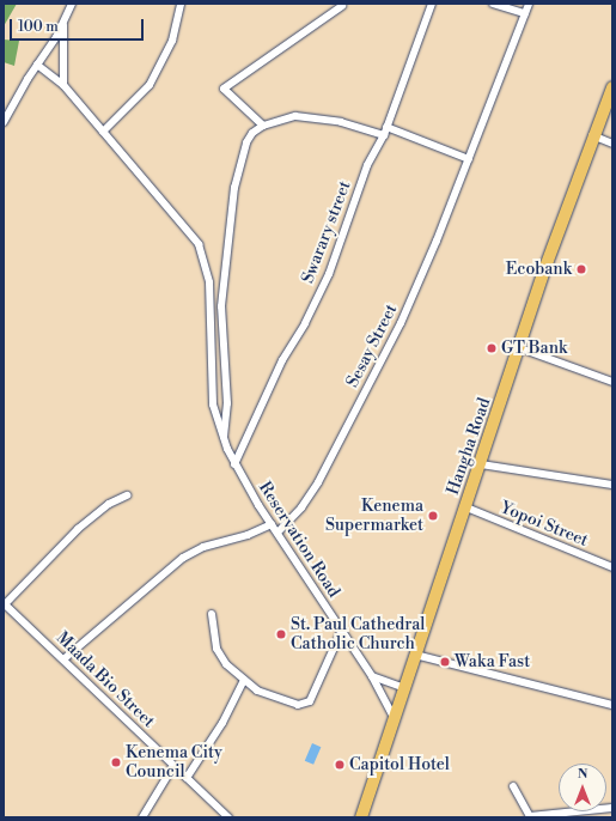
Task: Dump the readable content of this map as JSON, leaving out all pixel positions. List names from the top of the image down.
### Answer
{
  "streets": {
    "highway": ["Hangha Road"],
    "street": [
      "Swarary street",
      "Sesay Street",
      "Yopoi Street",
      "Reservation Road",
      "Maada Bio Street"
    ]
  },
  "crossings": [
    ["Swarary street", "Reservation Road"],
    ["Sesay Street", "Reservation Road"],
    ["Hangha Road", "Yopoi Street"],
    ["Hangha Road", "Reservation Road"]
  ],
  "places": [
    "Ecobank",
    "GT Bank",
    "Kenema Supermarket",
    "St. Paul Cathedral Catholic Church",
    "Waka Fast",
    "Kenema City Council",
    "Capitol Hotel"
  ],
  "scale_bar": "100 m",
  "north": "top"
}
